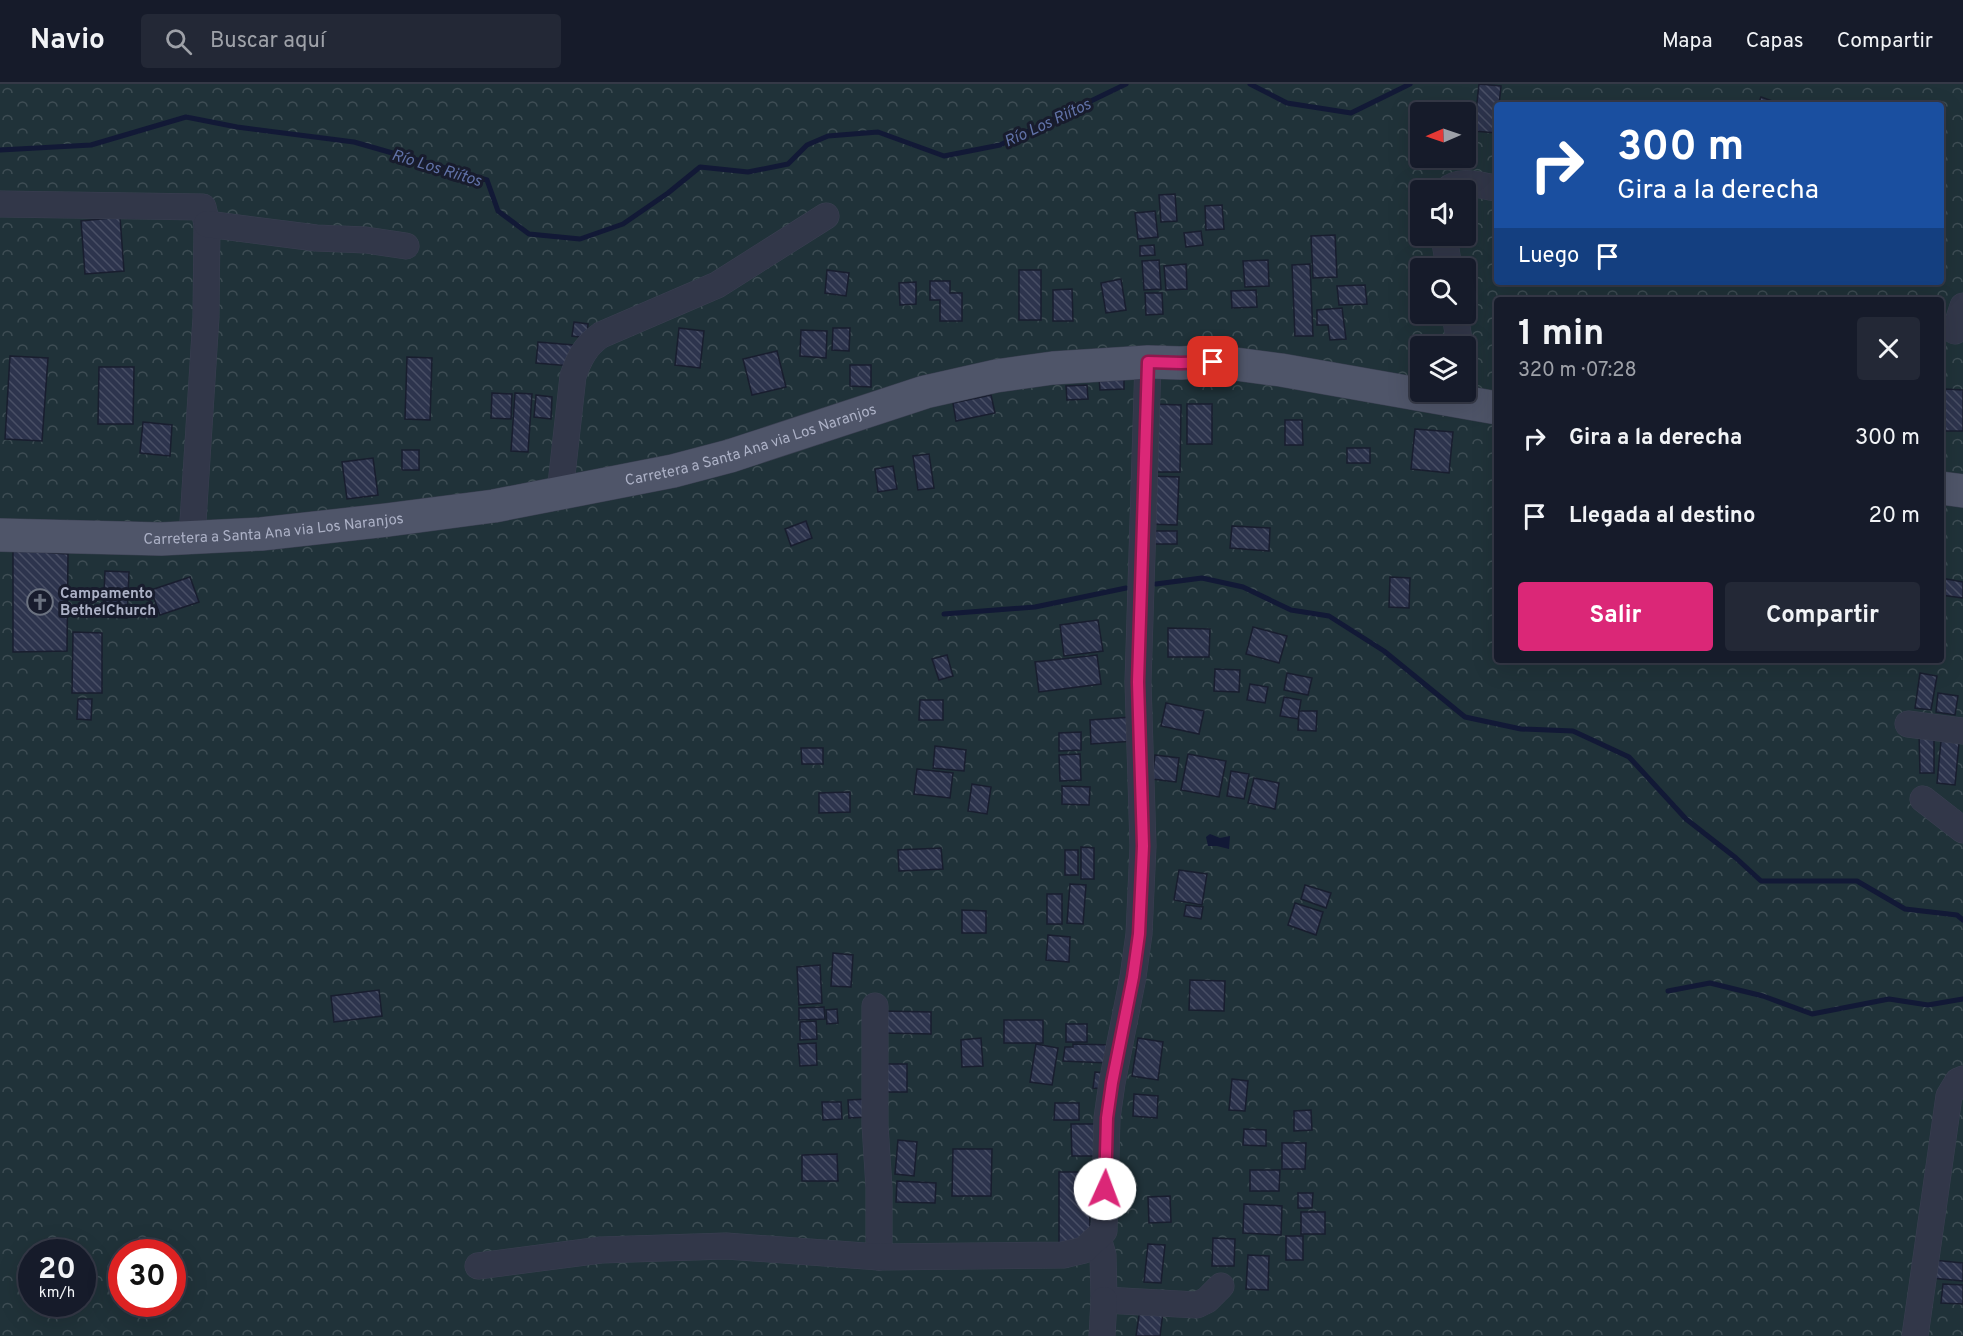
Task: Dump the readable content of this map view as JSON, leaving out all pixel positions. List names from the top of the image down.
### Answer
{
  "streets": {
    "main road": ["Carretera a Santa Ana via Los Naranjos"]
  },
  "water": ["Río Los Riítos"],
  "places": {
    "church": ["Campamento BethelChurch"]
  },
  "north": "left",
  "page": {
    "header": "Navio",
    "search": "Buscar aquí",
    "nav": ["Mapa", "Capas", "Compartir"],
    "turn": ["300 m", "Gira a la derecha"],
    "then": "Luego",
    "heading": ["1 min", "320 m · 07:28"],
    "list": [
      {
        "name": "Gira a la derecha",
        "value": "300 m"
      },
      {
        "name": "Llegada al destino",
        "value": "20 m"
      }
    ],
    "buttons": ["Salir", "Compartir"],
    "speed": "20 km/h",
    "limit": "30"
  }
}
